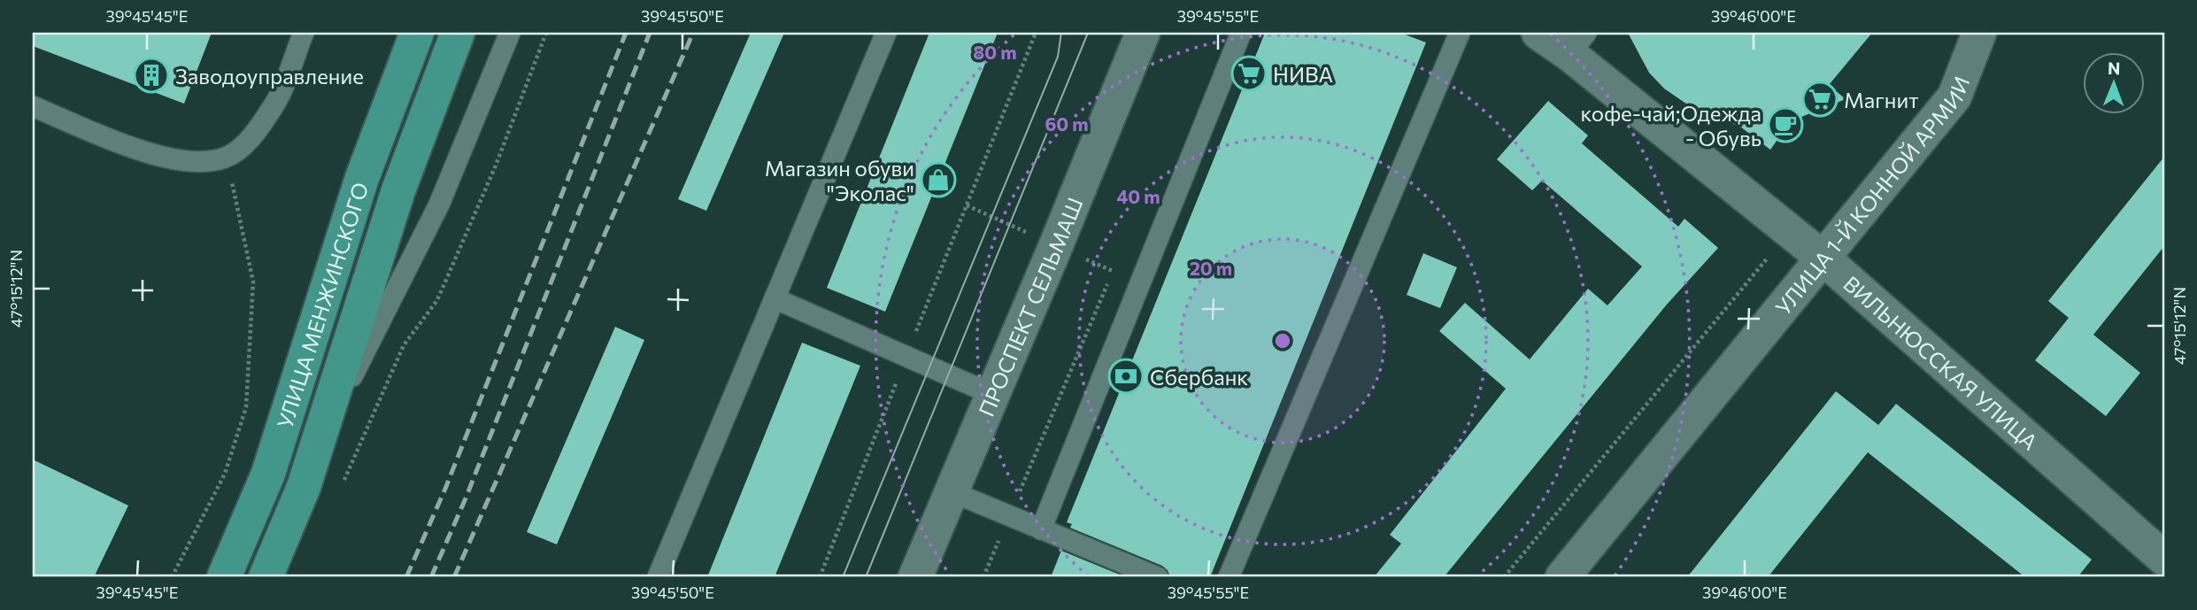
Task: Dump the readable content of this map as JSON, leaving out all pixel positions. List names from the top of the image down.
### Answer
{
  "streets": {
    "main road": [
      "УЛИЦА 1-Й КОННОЙ АРМИИ",
      "УЛИЦА МЕНЖИНСКОГО",
      "ПРОСПЕКТ СЕЛЬМАШ",
      "ВИЛЬНЮССКАЯ УЛИЦА"
    ]
  },
  "crossings": [
    ["УЛИЦА 1-Й КОННОЙ АРМИИ", "ВИЛЬНЮССКАЯ УЛИЦА"]
  ],
  "places": {
    "supermarket": ["НИВА", "Магнит"],
    "building": ["Заводоуправление"],
    "cafe": ["кофе-чай;Одежда - Обувь"],
    "shop": ["Магазин обуви \"Эколас\""],
    "bank": ["Сбербанк"]
  },
  "north": "top",
  "coordinates": [
    "39°45'45\"E",
    "39°45'50\"E",
    "39°45'55\"E",
    "39°46'00\"E",
    "47°15'12\"N"
  ],
  "rings": [
    "80 m",
    "60 m",
    "40 m",
    "20 m"
  ]
}
